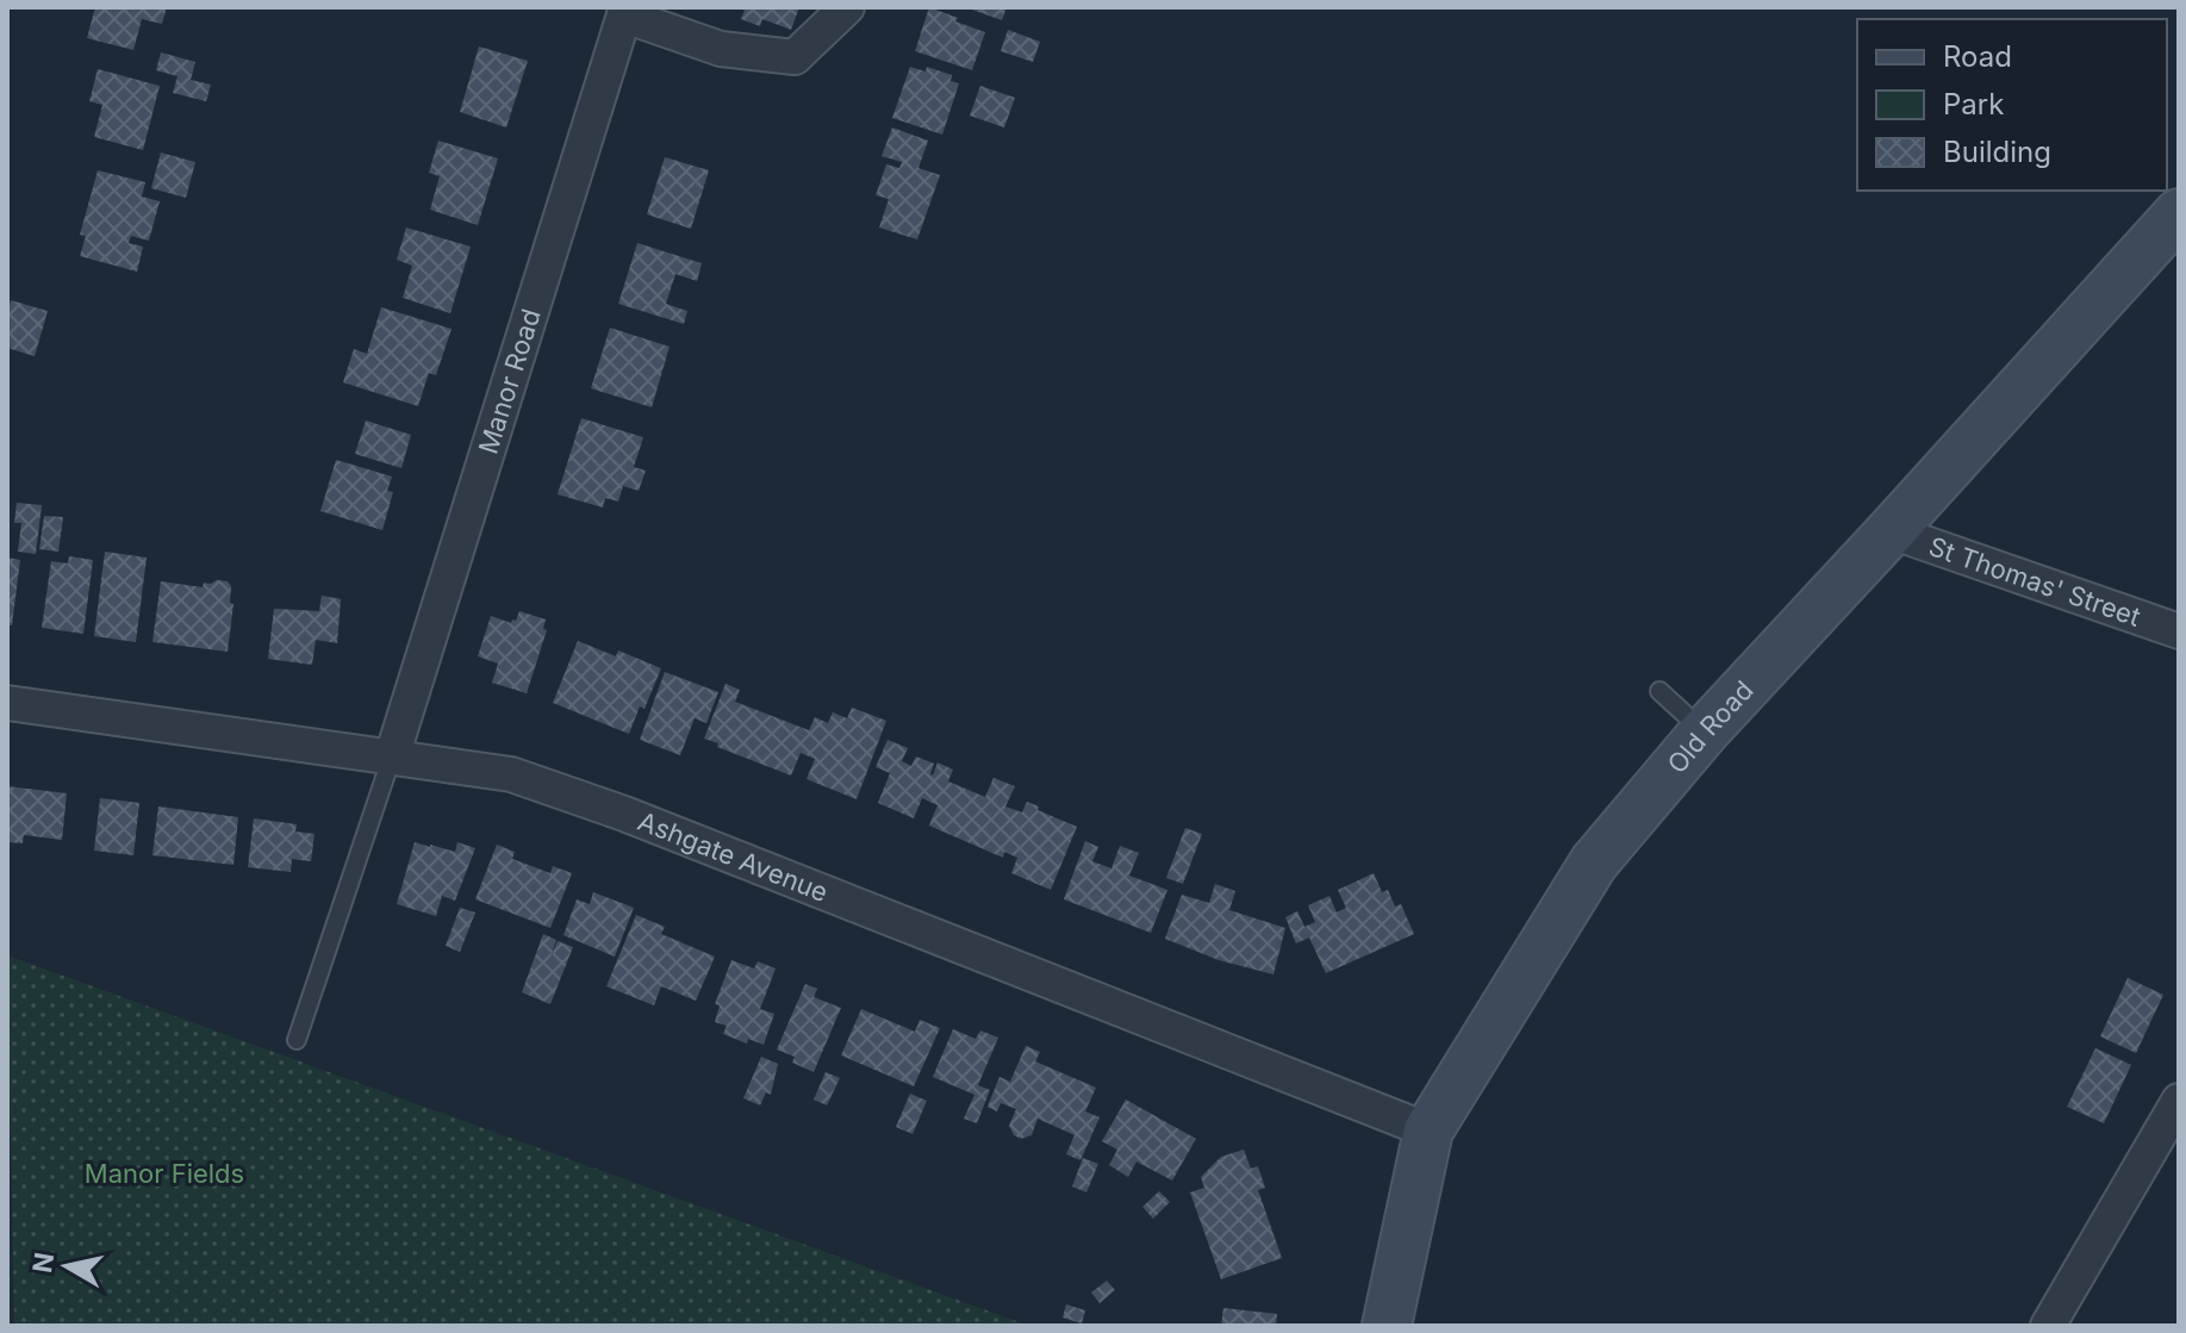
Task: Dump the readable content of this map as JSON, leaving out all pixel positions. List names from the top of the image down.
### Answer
{
  "streets": {
    "street": [
      "Manor Road",
      "St Thomas' Street",
      "Old Road",
      "Ashgate Avenue"
    ]
  },
  "crossings": [
    ["Manor Road", "Ashgate Avenue"],
    ["St Thomas' Street", "Old Road"],
    ["Old Road", "Ashgate Avenue"]
  ],
  "parks": ["Manor Fields"],
  "legend": ["Road", "Park", "Building"],
  "north": "left"
}
